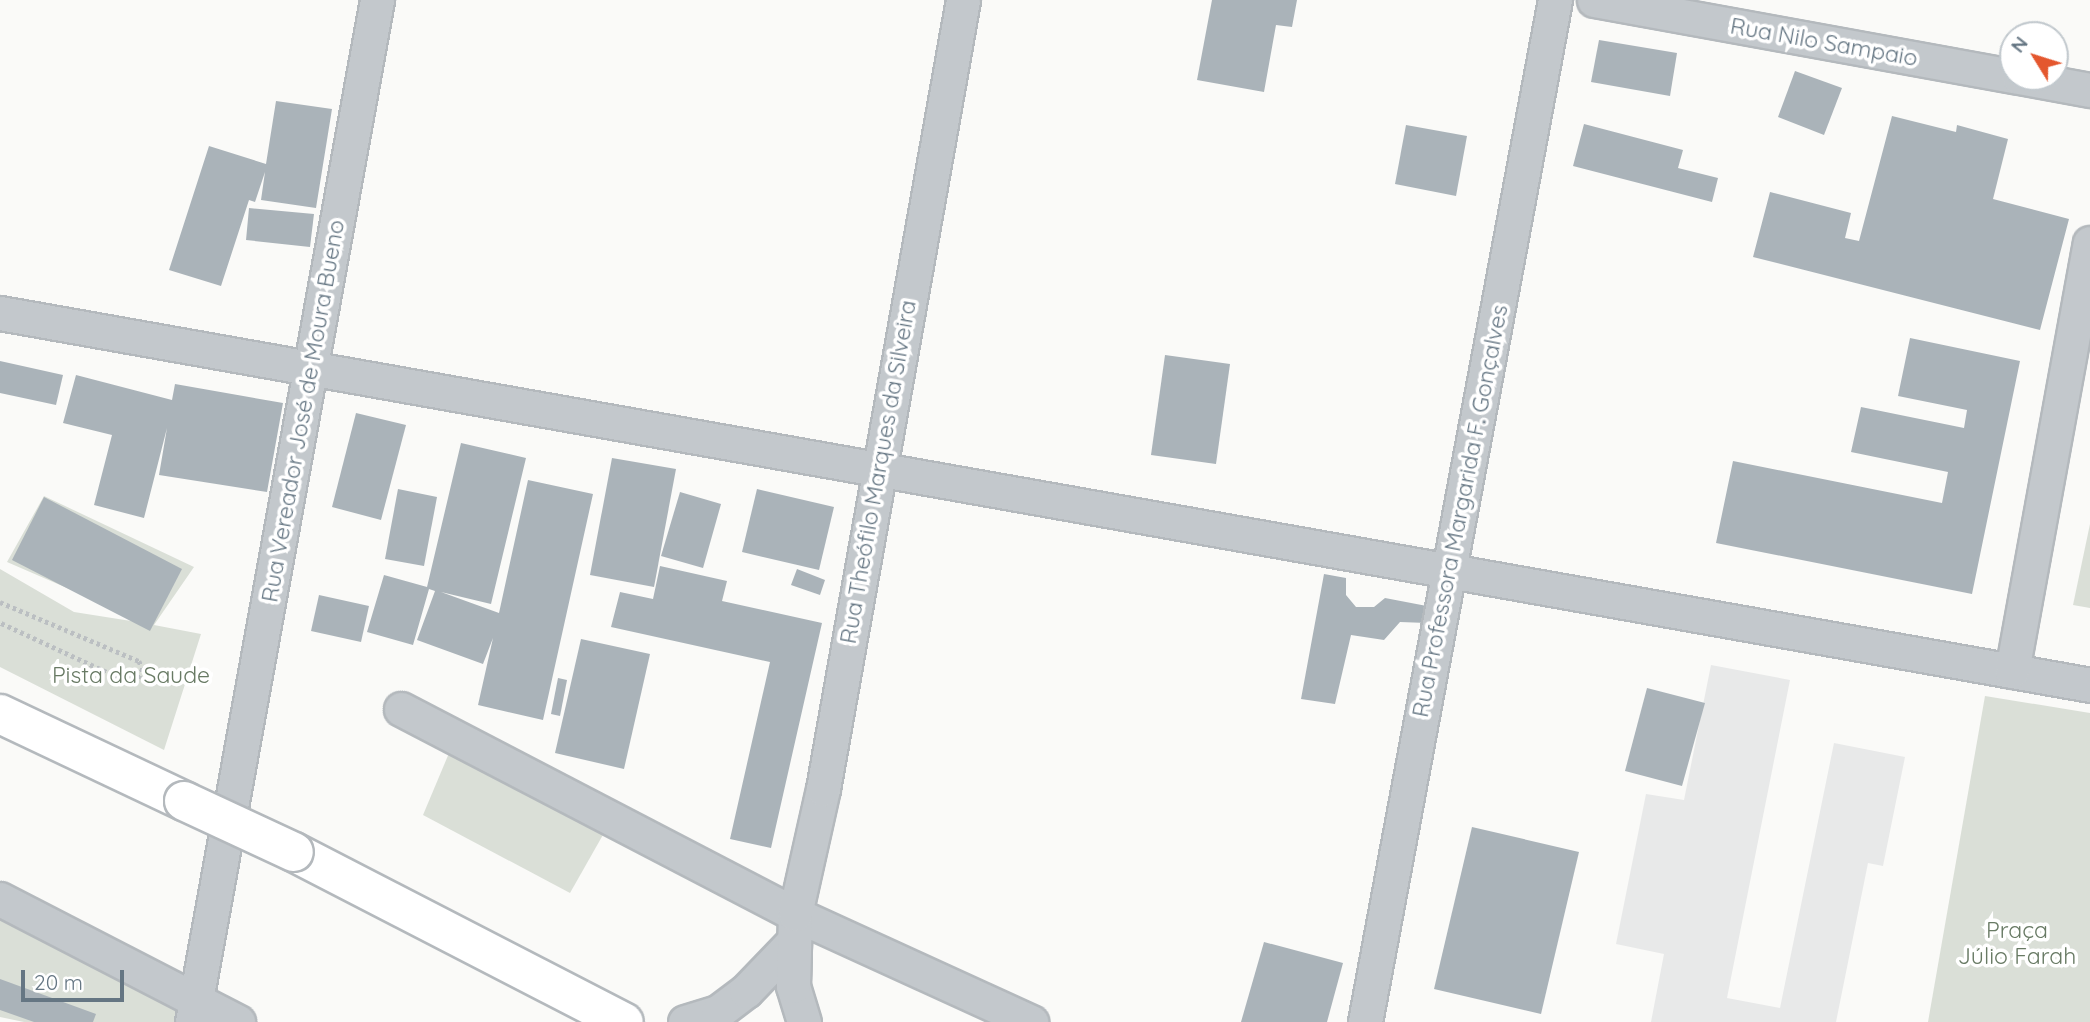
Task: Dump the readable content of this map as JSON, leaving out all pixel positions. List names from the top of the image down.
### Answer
{
  "streets": {
    "street": [
      "Rua Nilo Sampaio",
      "Rua Vereador José de Moura Bueno",
      "Rua Theófilo Marques da Silveira",
      "Rua Professora Margarida F. Gonçalves"
    ]
  },
  "parks": ["Pista da Saude", "Praça Júlio Farah"],
  "scale_bar": "20 m",
  "north": "top left"
}
